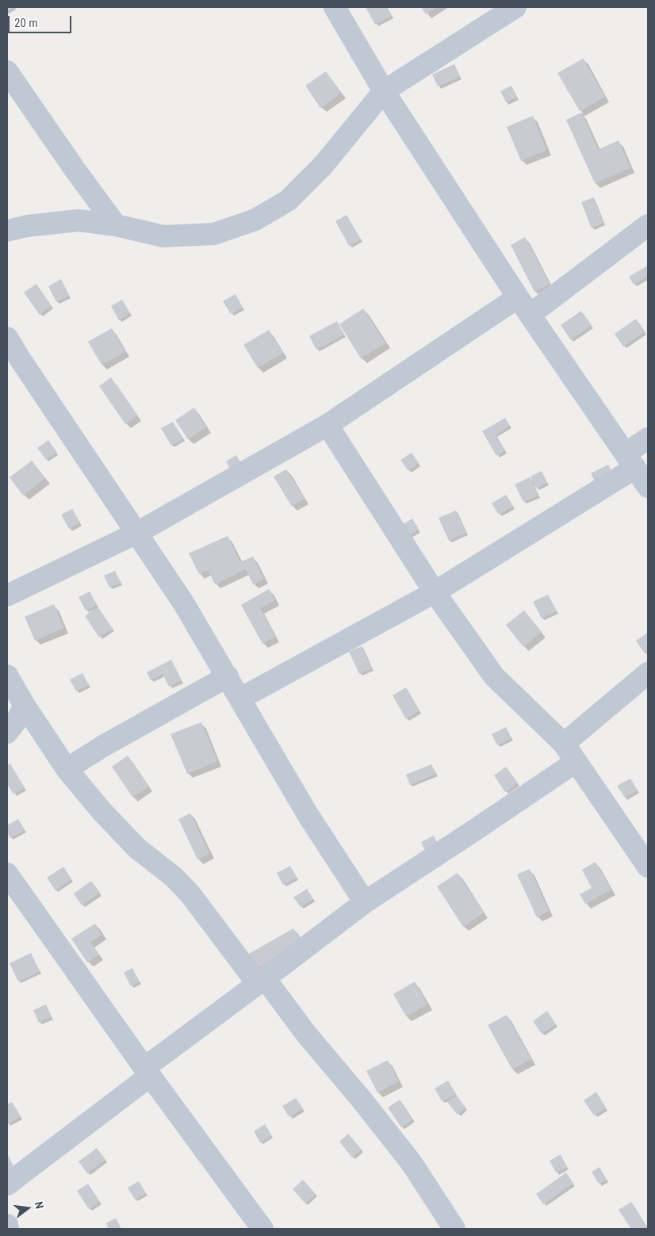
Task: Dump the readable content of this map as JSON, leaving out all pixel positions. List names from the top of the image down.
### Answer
{
  "scale_bar": "20 m",
  "north": "right"
}
